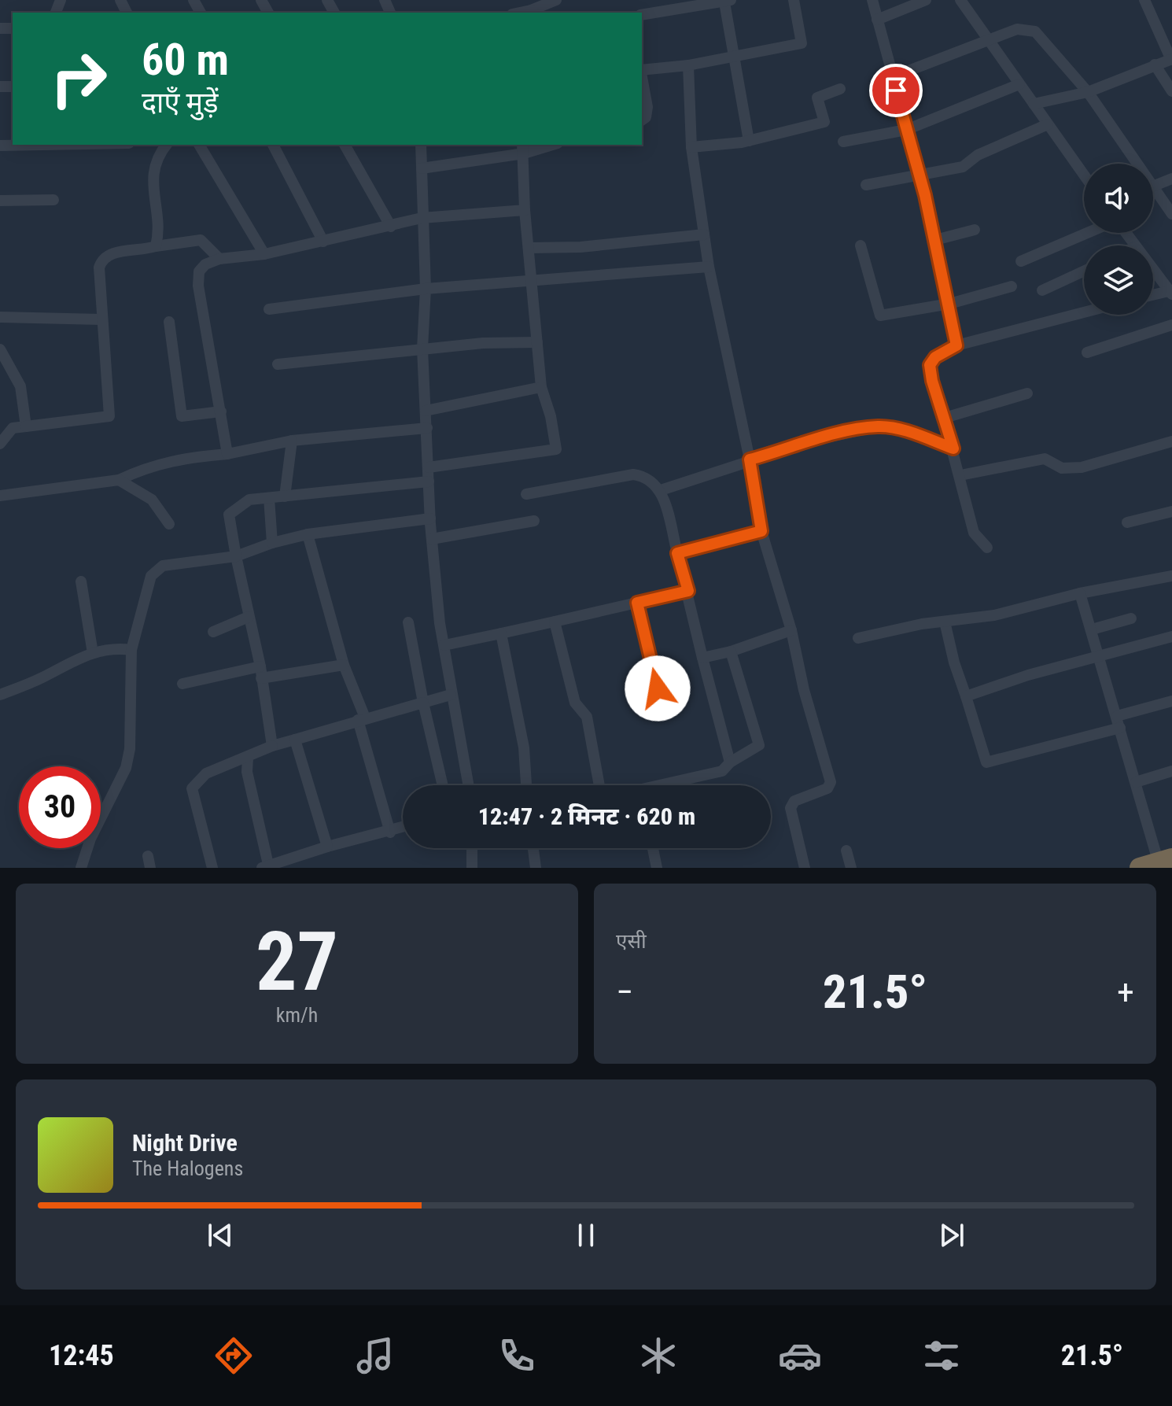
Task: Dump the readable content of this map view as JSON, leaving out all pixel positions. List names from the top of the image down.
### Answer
{
  "page": {
    "turn": ["60 m", "दाएँ मुड़ें"],
    "limit": "30",
    "trip": "12:47 · 2 मिनट · 620 m",
    "tile": [
      ["27", "km/h"],
      "एसी"
    ],
    "heat": ["−", "21.5°", "+"],
    "song": ["Night Drive", "The Halogens"],
    "tabs": ["12:45", "21.5°"]
  }
}
